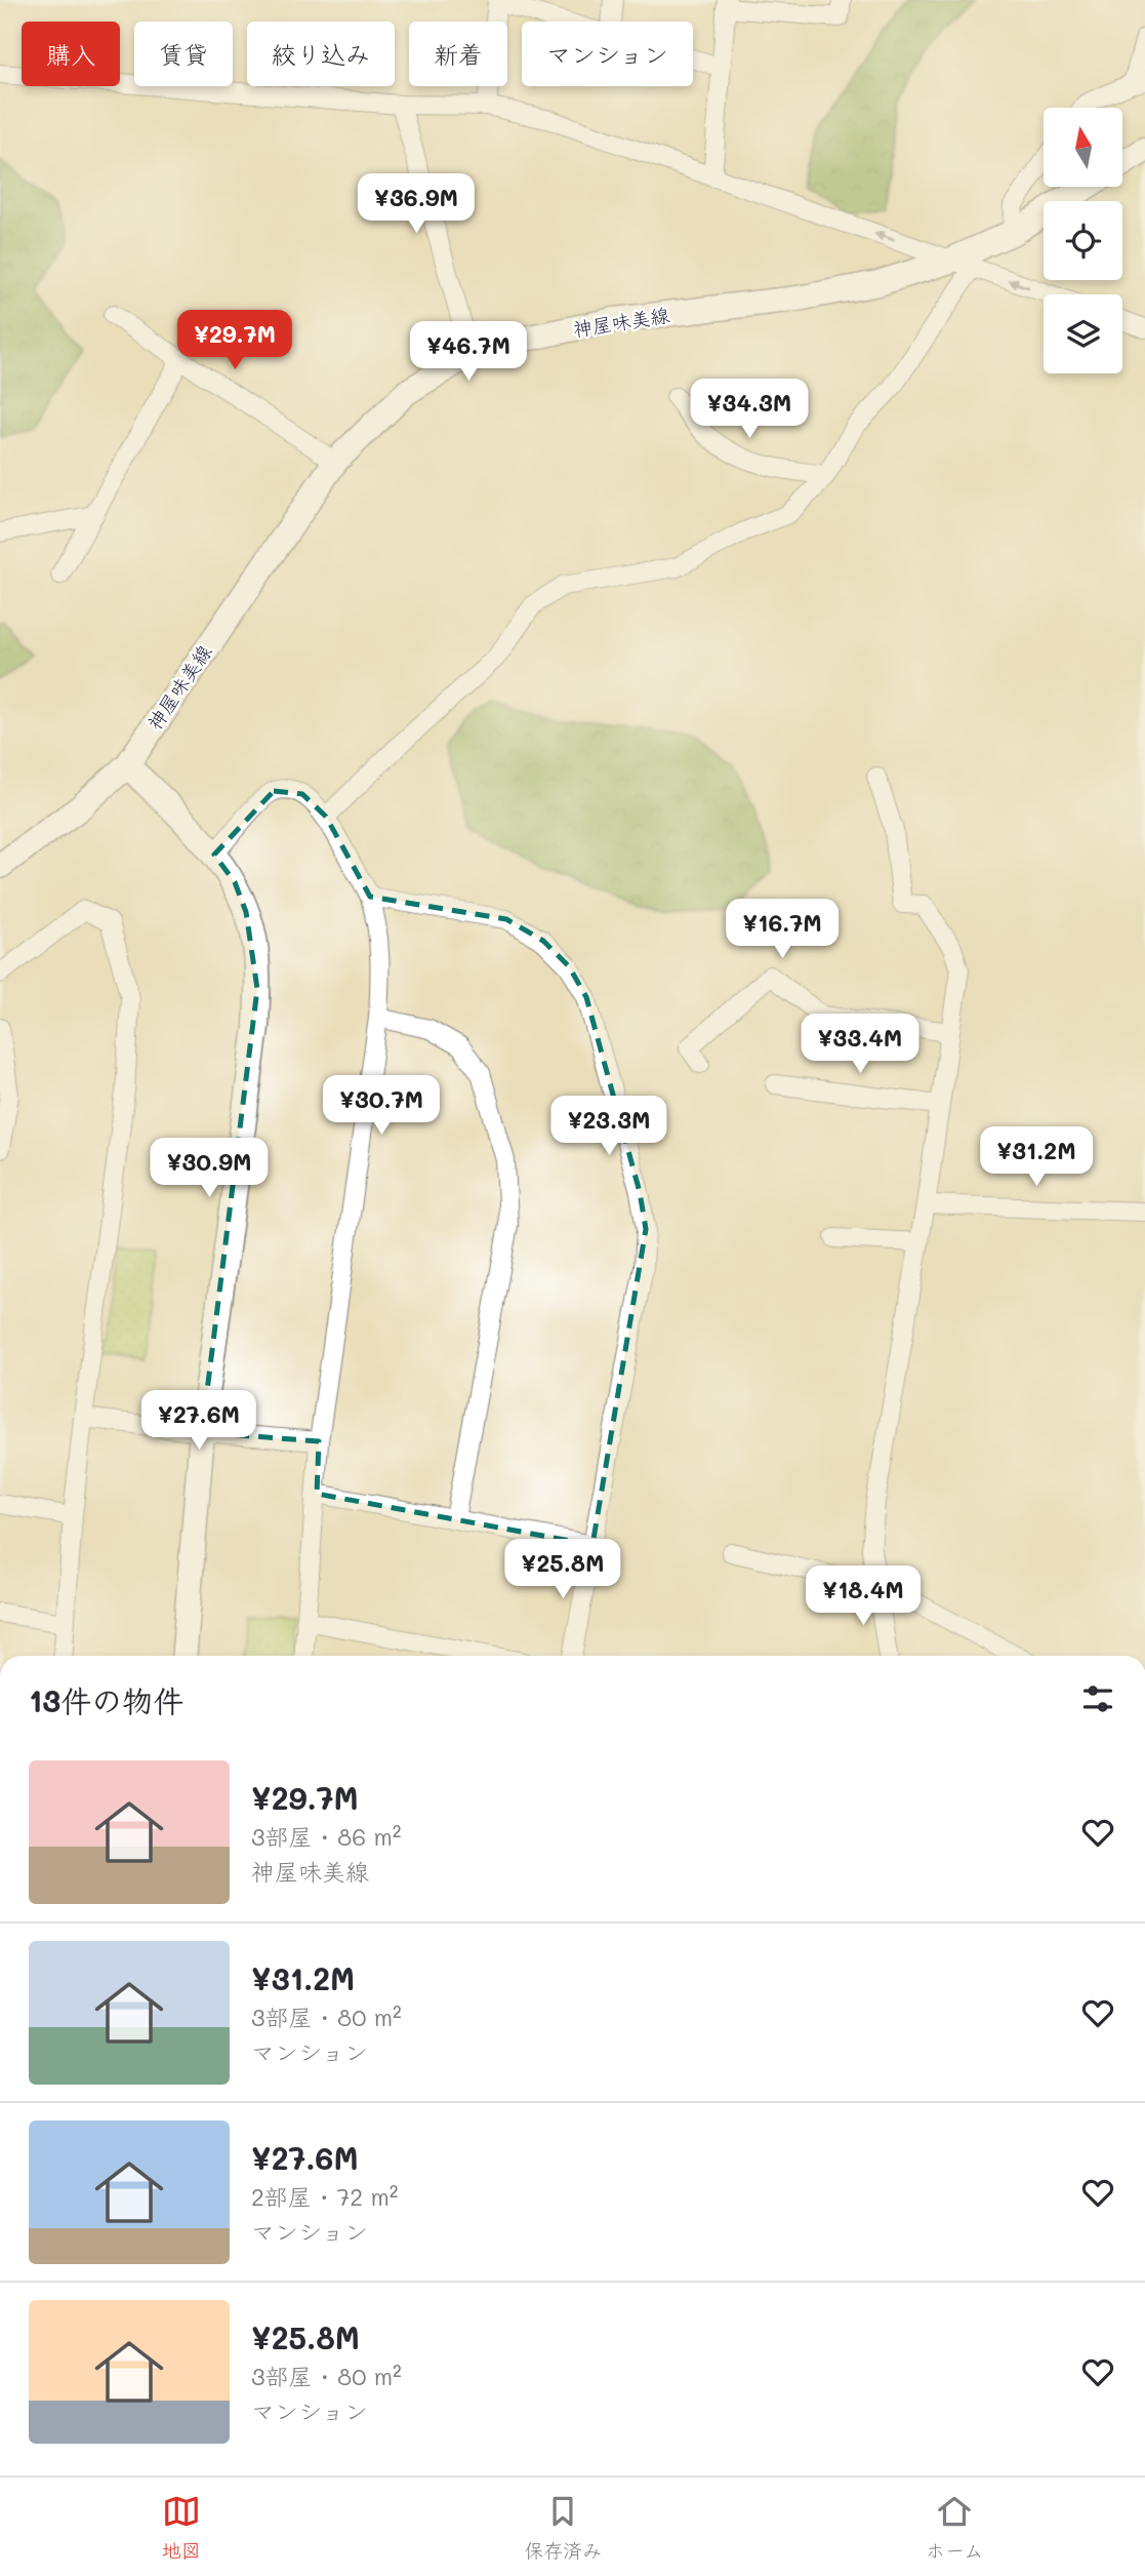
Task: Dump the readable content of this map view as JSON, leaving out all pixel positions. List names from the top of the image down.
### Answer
{
  "streets": {
    "main road": ["神屋味美線"]
  },
  "north": "top",
  "page": {
    "chip": [
      "購入",
      "賃貸",
      "絞り込み",
      "新着",
      "マンション"
    ],
    "price": [
      "¥36.9M",
      "¥29.7M",
      "¥46.7M",
      "¥34.3M",
      "¥16.7M",
      "¥33.4M",
      "¥30.7M",
      "¥23.3M",
      "¥31.2M",
      "¥30.9M",
      "¥27.6M",
      "¥25.8M",
      "¥18.4M"
    ],
    "heading": "13件の物件",
    "list": [
      {
        "name": "¥29.7M",
        "note": "3部屋 · 86 m² · 神屋味美線"
      },
      {
        "name": "¥31.2M",
        "note": "3部屋 · 80 m² · マンション"
      },
      {
        "name": "¥27.6M",
        "note": "2部屋 · 72 m² · マンション"
      },
      {
        "name": "¥25.8M",
        "note": "3部屋 · 80 m² · マンション"
      }
    ],
    "tabs": ["地図", "保存済み", "ホーム"]
  }
}
